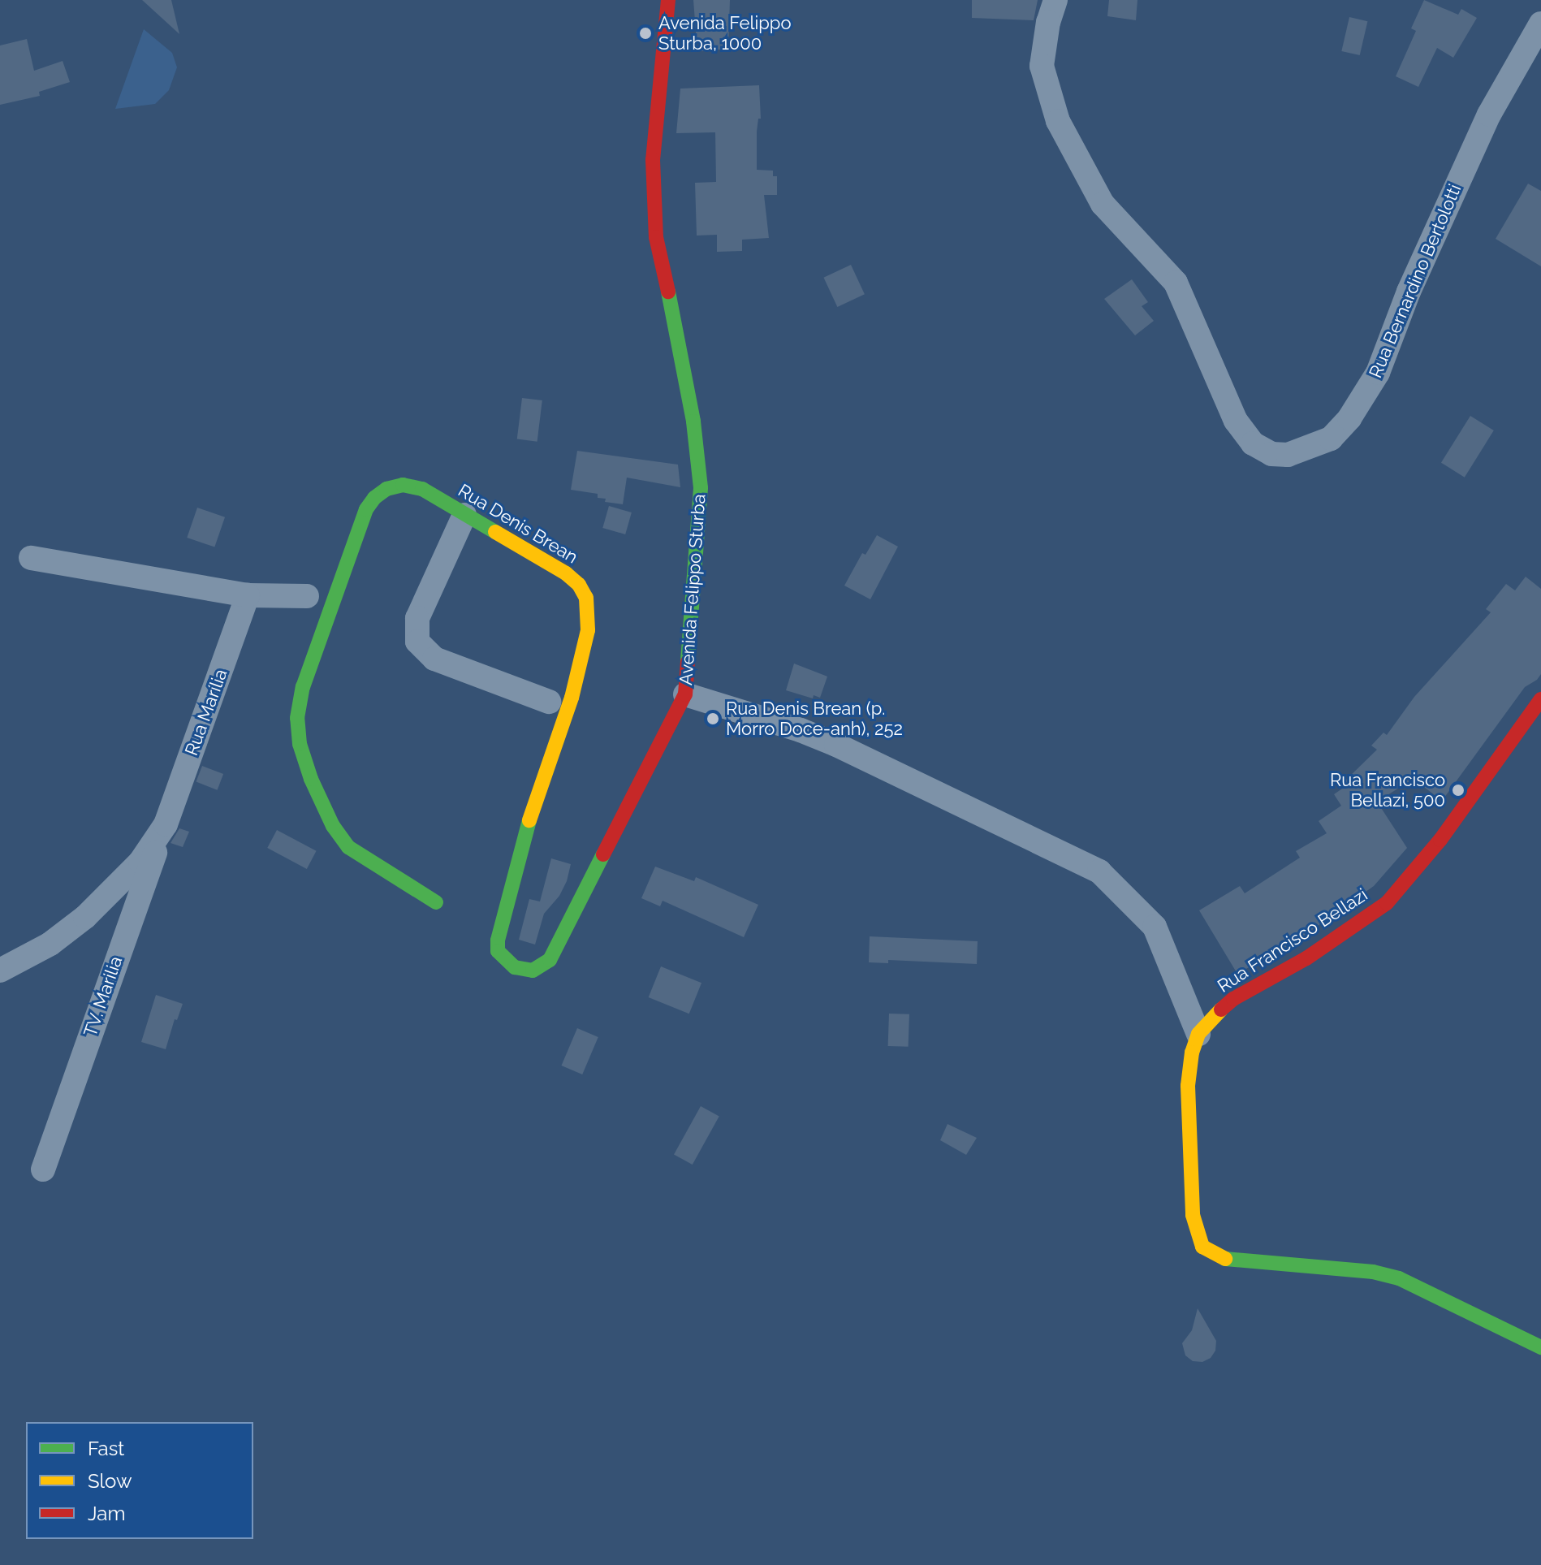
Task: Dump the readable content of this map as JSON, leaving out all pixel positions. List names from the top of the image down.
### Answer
{
  "streets": {
    "street": [
      "Rua Bernardino Bertolotti",
      "Rua Denis Brean",
      "Avenida Felippo Sturba",
      "Rua Marília",
      "Rua Francisco Bellazi",
      "TV. Marilia"
    ]
  },
  "crossings": [
    ["Rua Denis Brean", "Avenida Felippo Sturba"],
    ["Avenida Felippo Sturba", "Rua Francisco Bellazi"],
    ["Rua Marília", "TV. Marilia"]
  ],
  "places": ["Avenida Felippo Sturba, 1000", "Rua Denis Brean (p. Morro Doce-anh), 252", "Rua Francisco Bellazi, 500"],
  "legend": ["Fast", "Slow", "Jam"]
}
